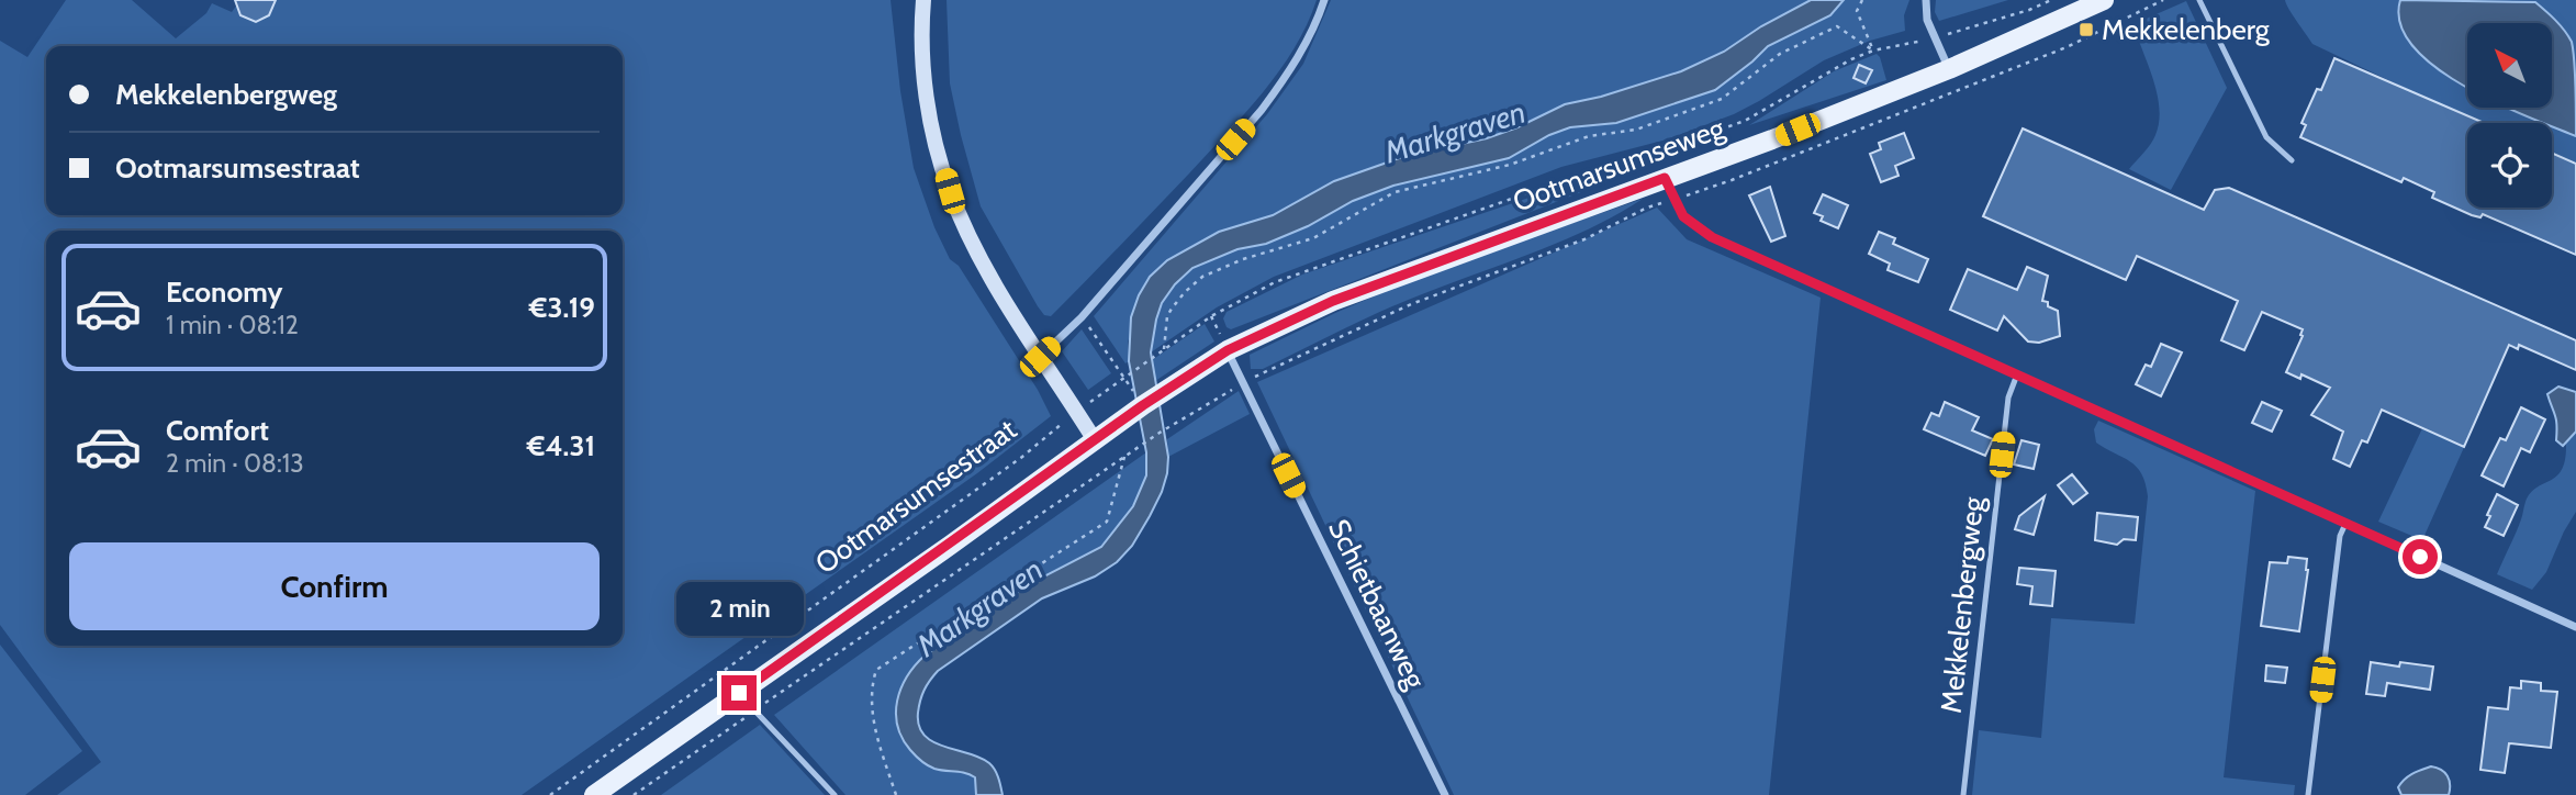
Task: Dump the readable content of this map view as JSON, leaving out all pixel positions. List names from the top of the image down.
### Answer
{
  "streets": {
    "main road": ["Ootmarsumseweg", "Ootmarsumsestraat"],
    "street": ["Schietbaanweg"],
    "lane": ["Mekkelenbergweg"]
  },
  "crossings": [
    ["Ootmarsumseweg", "Ootmarsumsestraat"],
    ["Ootmarsumseweg", "Schietbaanweg"]
  ],
  "water": ["Markgraven"],
  "places": {
    "transit": ["Mekkelenberg"]
  },
  "north": "top left",
  "page": {
    "banner": ["Mekkelenbergweg", "Ootmarsumsestraat"],
    "list": [
      {
        "name": "Economy",
        "note": "1 min · 08:12",
        "value": "€3.19"
      },
      {
        "name": "Comfort",
        "note": "2 min · 08:13",
        "value": "€4.31"
      }
    ],
    "buttons": "Confirm",
    "bubble": "2 min"
  }
}
